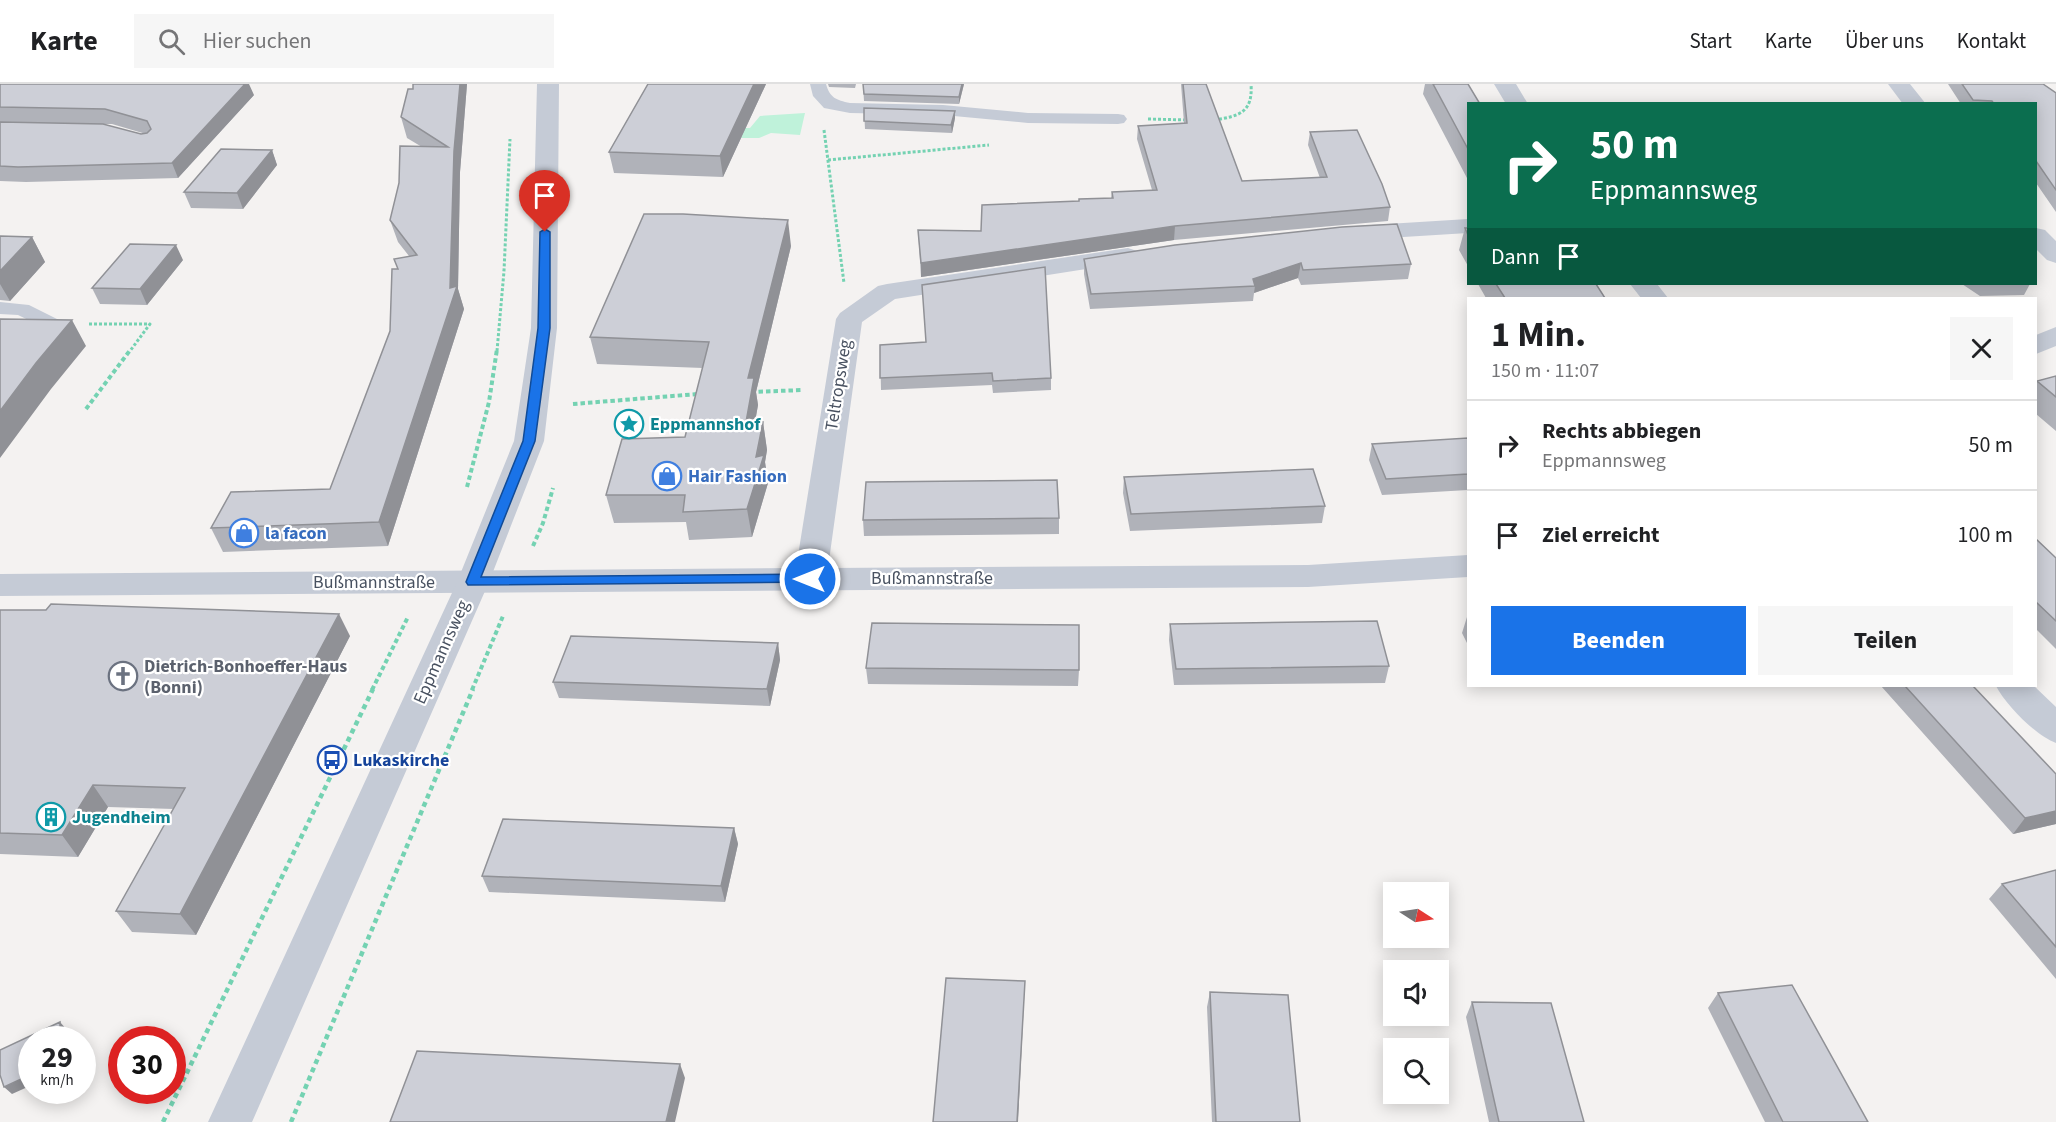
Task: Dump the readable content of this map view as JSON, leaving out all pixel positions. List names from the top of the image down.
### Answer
{
  "streets": {
    "street": ["Teltropsweg", "Bußmannstraße", "Eppmannsweg"]
  },
  "crossings": [
    ["Teltropsweg", "Bußmannstraße"],
    ["Bußmannstraße", "Eppmannsweg"]
  ],
  "places": {
    "place": ["Eppmannshof"],
    "shop": ["Hair Fashion", "la facon"],
    "church": ["Dietrich-Bonhoeffer-Haus (Bonni)"],
    "bus stop": ["Lukaskirche"],
    "building": ["Jugendheim"]
  },
  "north": "right",
  "page": {
    "header": "Karte",
    "search": "Hier suchen",
    "nav": [
      "Start",
      "Karte",
      "Über uns",
      "Kontakt"
    ],
    "turn": ["50 m", "Eppmannsweg"],
    "then": "Dann",
    "heading": ["1 Min.", "150 m · 11:07"],
    "list": [
      {
        "name": "Rechts abbiegen",
        "note": "Eppmannsweg",
        "value": "50 m"
      },
      {
        "name": "Ziel erreicht",
        "value": "100 m"
      }
    ],
    "buttons": ["Beenden", "Teilen"],
    "speed": "29 km/h",
    "limit": "30"
  }
}
